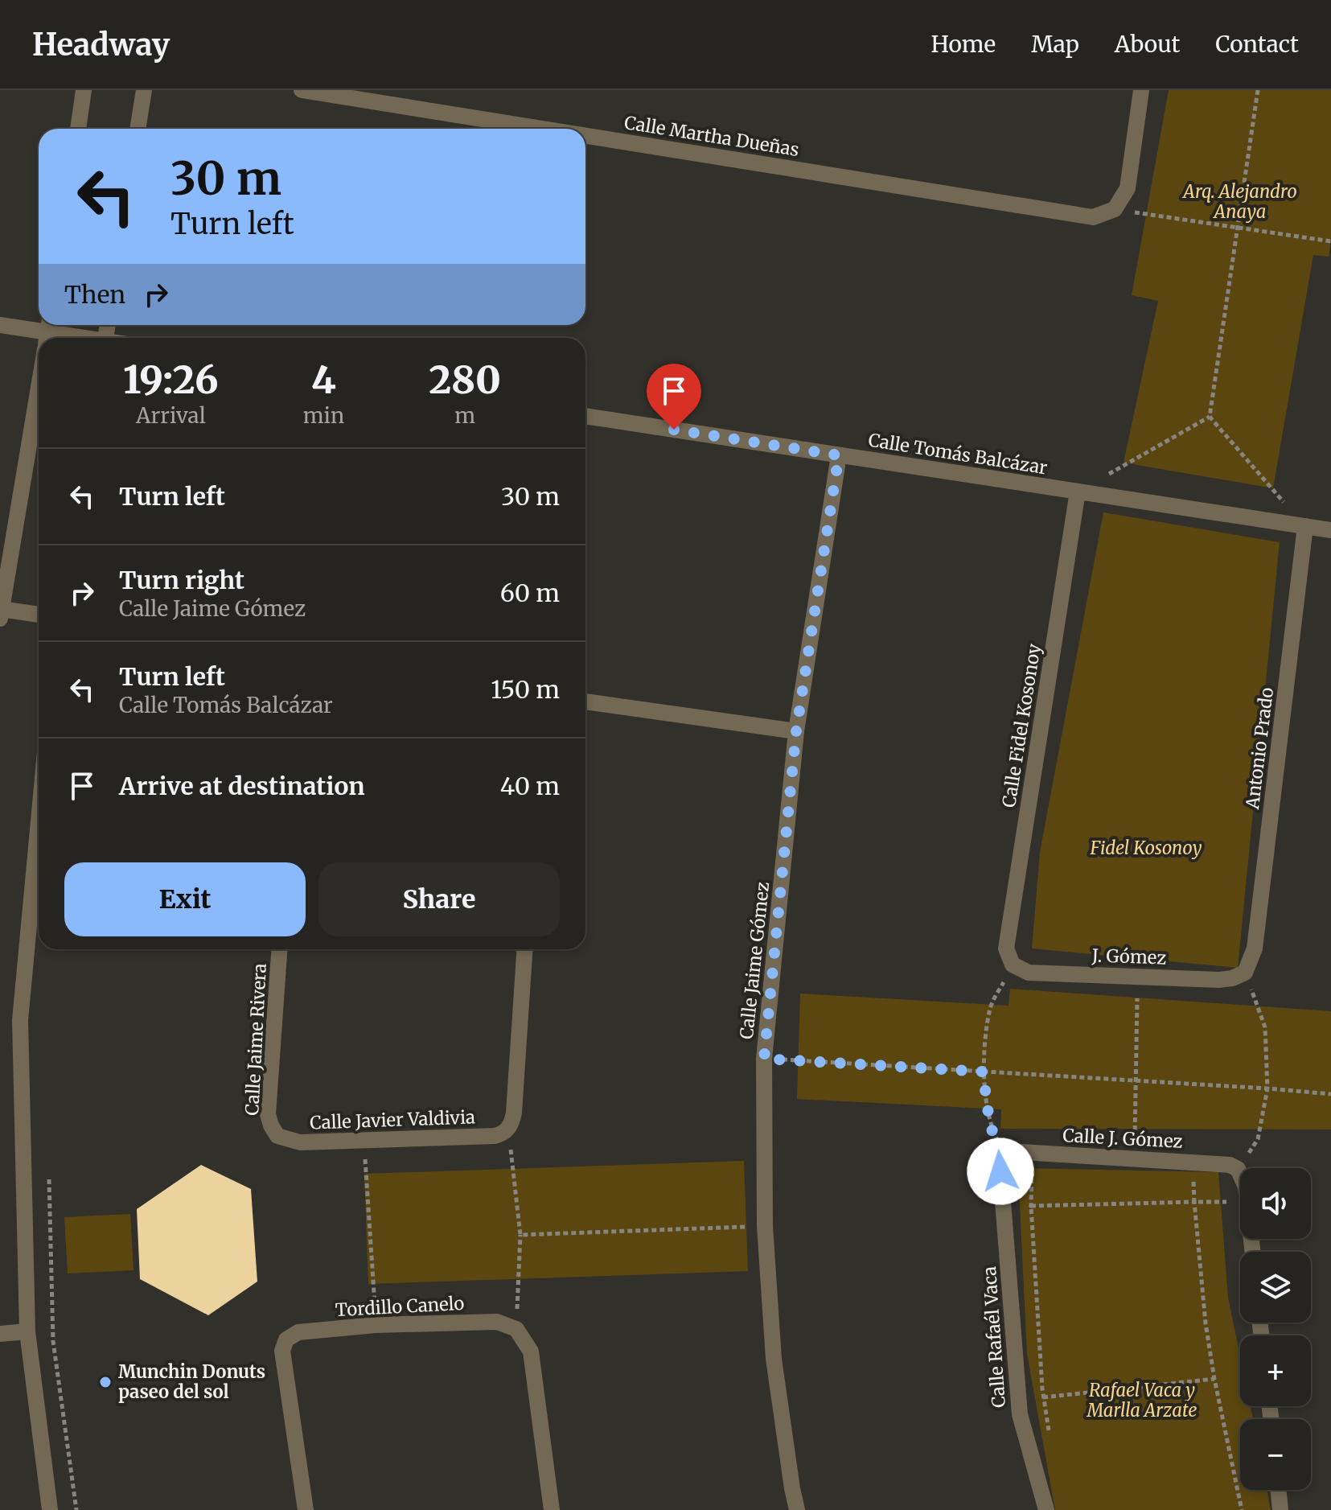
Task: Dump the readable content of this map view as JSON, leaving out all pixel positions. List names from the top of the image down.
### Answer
{
  "streets": {
    "street": [
      "Calle Martha Dueñas",
      "Calle Tomás Balcázar",
      "Calle Fidel Kosonoy",
      "Antonio Prado",
      "J. Gómez",
      "Calle Jaime Gómez",
      "Calle Jaime Rivera",
      "Calle Javier Valdivia",
      "Calle J. Gómez",
      "Tordillo Canelo",
      "Calle Rafaél Vaca"
    ]
  },
  "crossings": [
    ["Calle Tomás Balcázar", "Calle Fidel Kosonoy"],
    ["Calle Tomás Balcázar", "Antonio Prado"],
    ["Calle Tomás Balcázar", "Calle Jaime Gómez"],
    ["Calle Fidel Kosonoy", "J. Gómez"],
    ["Antonio Prado", "J. Gómez"],
    ["Calle Jaime Rivera", "Calle Javier Valdivia"],
    ["Calle J. Gómez", "Calle Rafaél Vaca"]
  ],
  "parks": ["Arq. Alejandro Anaya", "Fidel Kosonoy", "Rafael Vaca y Marlla Arzate"],
  "places": ["Munchin Donuts paseo del sol"],
  "page": {
    "header": "Headway",
    "nav": [
      "Home",
      "Map",
      "About",
      "Contact"
    ],
    "turn": ["30 m", "Turn left"],
    "then": "Then",
    "eta": [
      "19:26",
      "Arrival",
      "4",
      "min",
      "280",
      "m"
    ],
    "list": [
      {
        "name": "Turn left",
        "value": "30 m"
      },
      {
        "name": "Turn right",
        "note": "Calle Jaime Gómez",
        "value": "60 m"
      },
      {
        "name": "Turn left",
        "note": "Calle Tomás Balcázar",
        "value": "150 m"
      },
      {
        "name": "Arrive at destination",
        "value": "40 m"
      }
    ],
    "buttons": ["Exit", "Share"],
    "map_buttons": ["+", "−"]
  }
}
